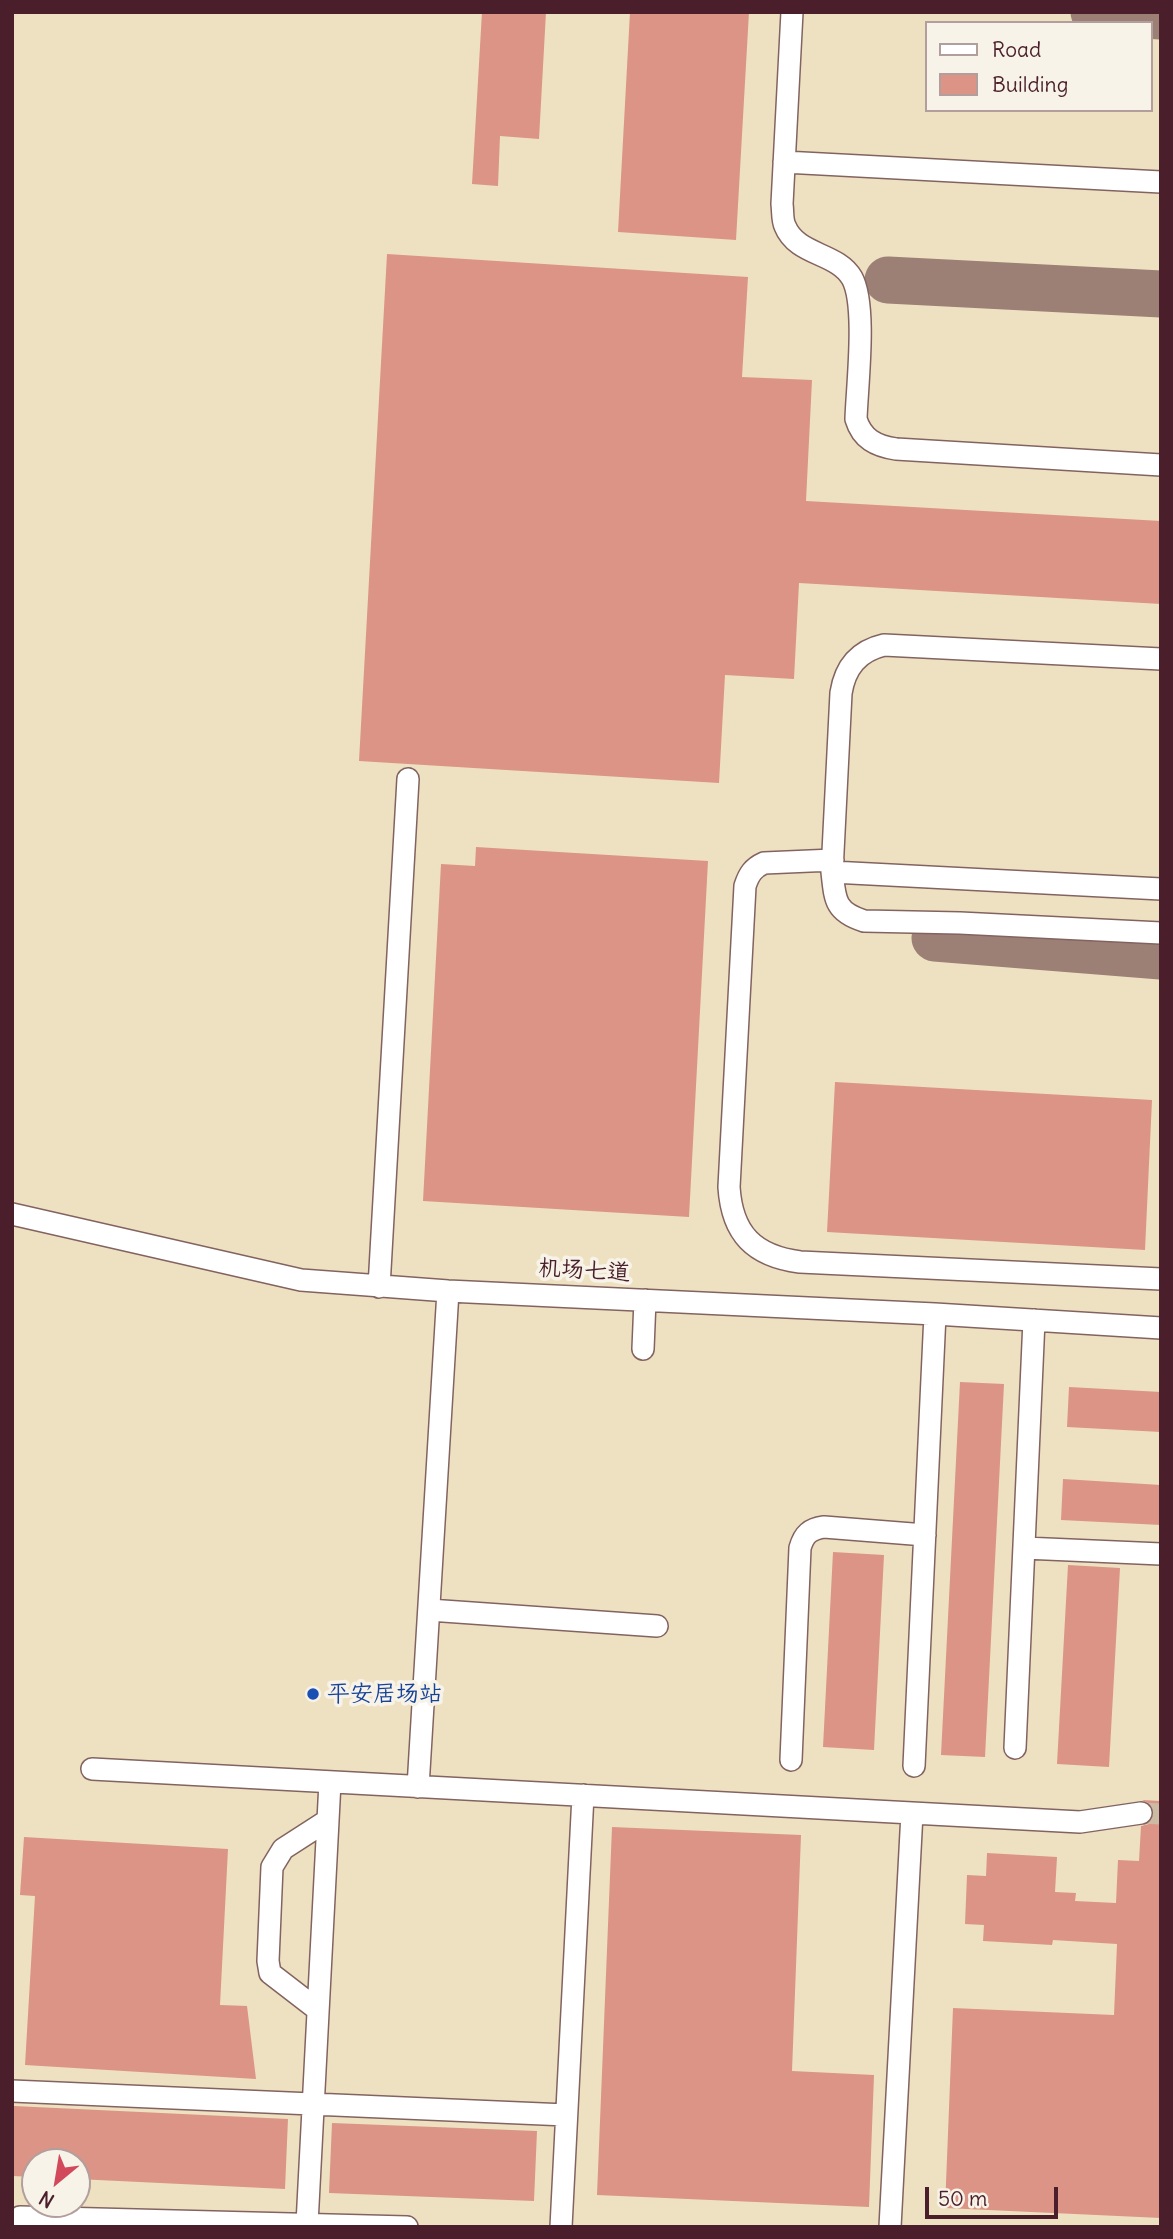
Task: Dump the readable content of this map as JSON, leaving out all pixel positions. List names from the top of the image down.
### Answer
{
  "streets": {
    "lane": ["机场七道"]
  },
  "places": ["平安居场站"],
  "legend": ["Road", "Building"],
  "scale_bar": "50 m",
  "north": "bottom left"
}
